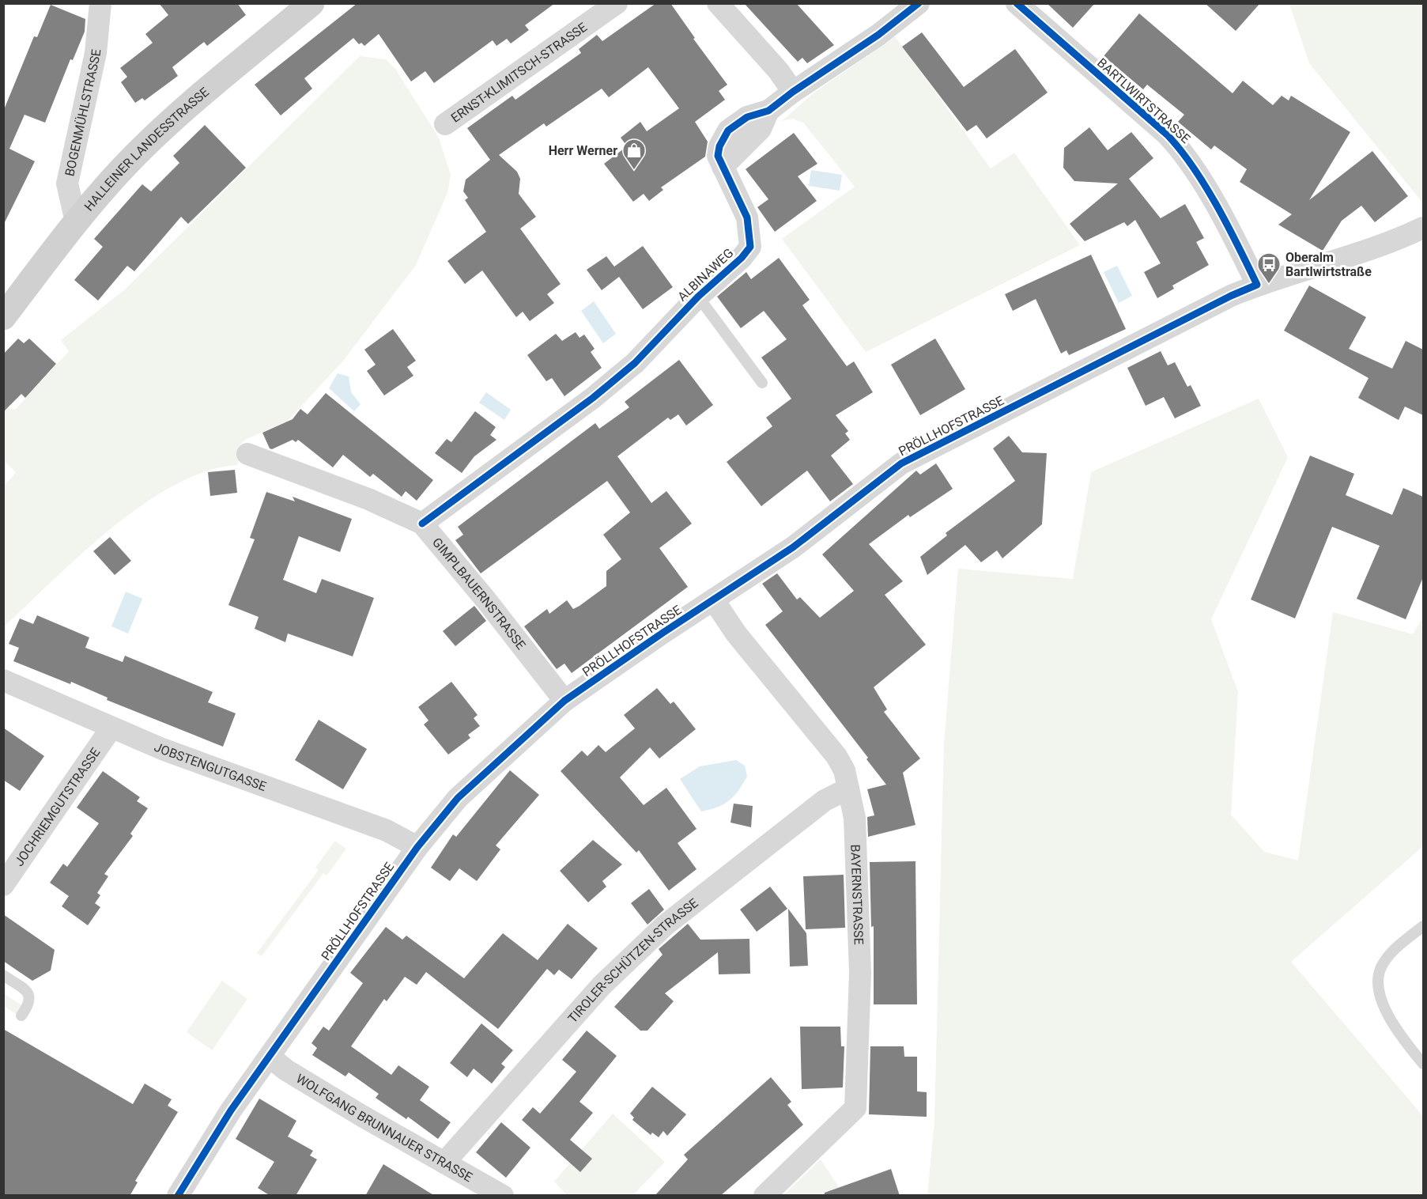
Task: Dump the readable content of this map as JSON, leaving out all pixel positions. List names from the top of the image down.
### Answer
{
  "streets": {
    "main road": ["HALLEINER LANDESSTRASSE"],
    "street": [
      "ERNST-KLIMITSCH-STRASSE",
      "BARTLWIRTSTRASSE",
      "BOGENMÜHLSTRASSE",
      "ALBINAWEG",
      "PRÖLLHOFSTRASSE",
      "GIMPLBAUERNSTRASSE",
      "JOBSTENGUTGASSE",
      "JOCHRIEMGUTSTRASSE",
      "BAYERNSTRASSE",
      "TIROLER-SCHÜTZEN-STRASSE",
      "WOLFGANG BRUNNAUER STRASSE"
    ]
  },
  "crossings": [
    ["BARTLWIRTSTRASSE", "PRÖLLHOFSTRASSE"],
    ["BOGENMÜHLSTRASSE", "HALLEINER LANDESSTRASSE"],
    ["ALBINAWEG", "GIMPLBAUERNSTRASSE"],
    ["PRÖLLHOFSTRASSE", "GIMPLBAUERNSTRASSE"],
    ["PRÖLLHOFSTRASSE", "JOBSTENGUTGASSE"],
    ["PRÖLLHOFSTRASSE", "BAYERNSTRASSE"],
    ["PRÖLLHOFSTRASSE", "WOLFGANG BRUNNAUER STRASSE"],
    ["JOBSTENGUTGASSE", "JOCHRIEMGUTSTRASSE"],
    ["BAYERNSTRASSE", "TIROLER-SCHÜTZEN-STRASSE"],
    ["TIROLER-SCHÜTZEN-STRASSE", "WOLFGANG BRUNNAUER STRASSE"]
  ],
  "places": {
    "shop": ["Herr Werner"],
    "bus stop": ["Oberalm Bartlwirtstraße"]
  }
}
